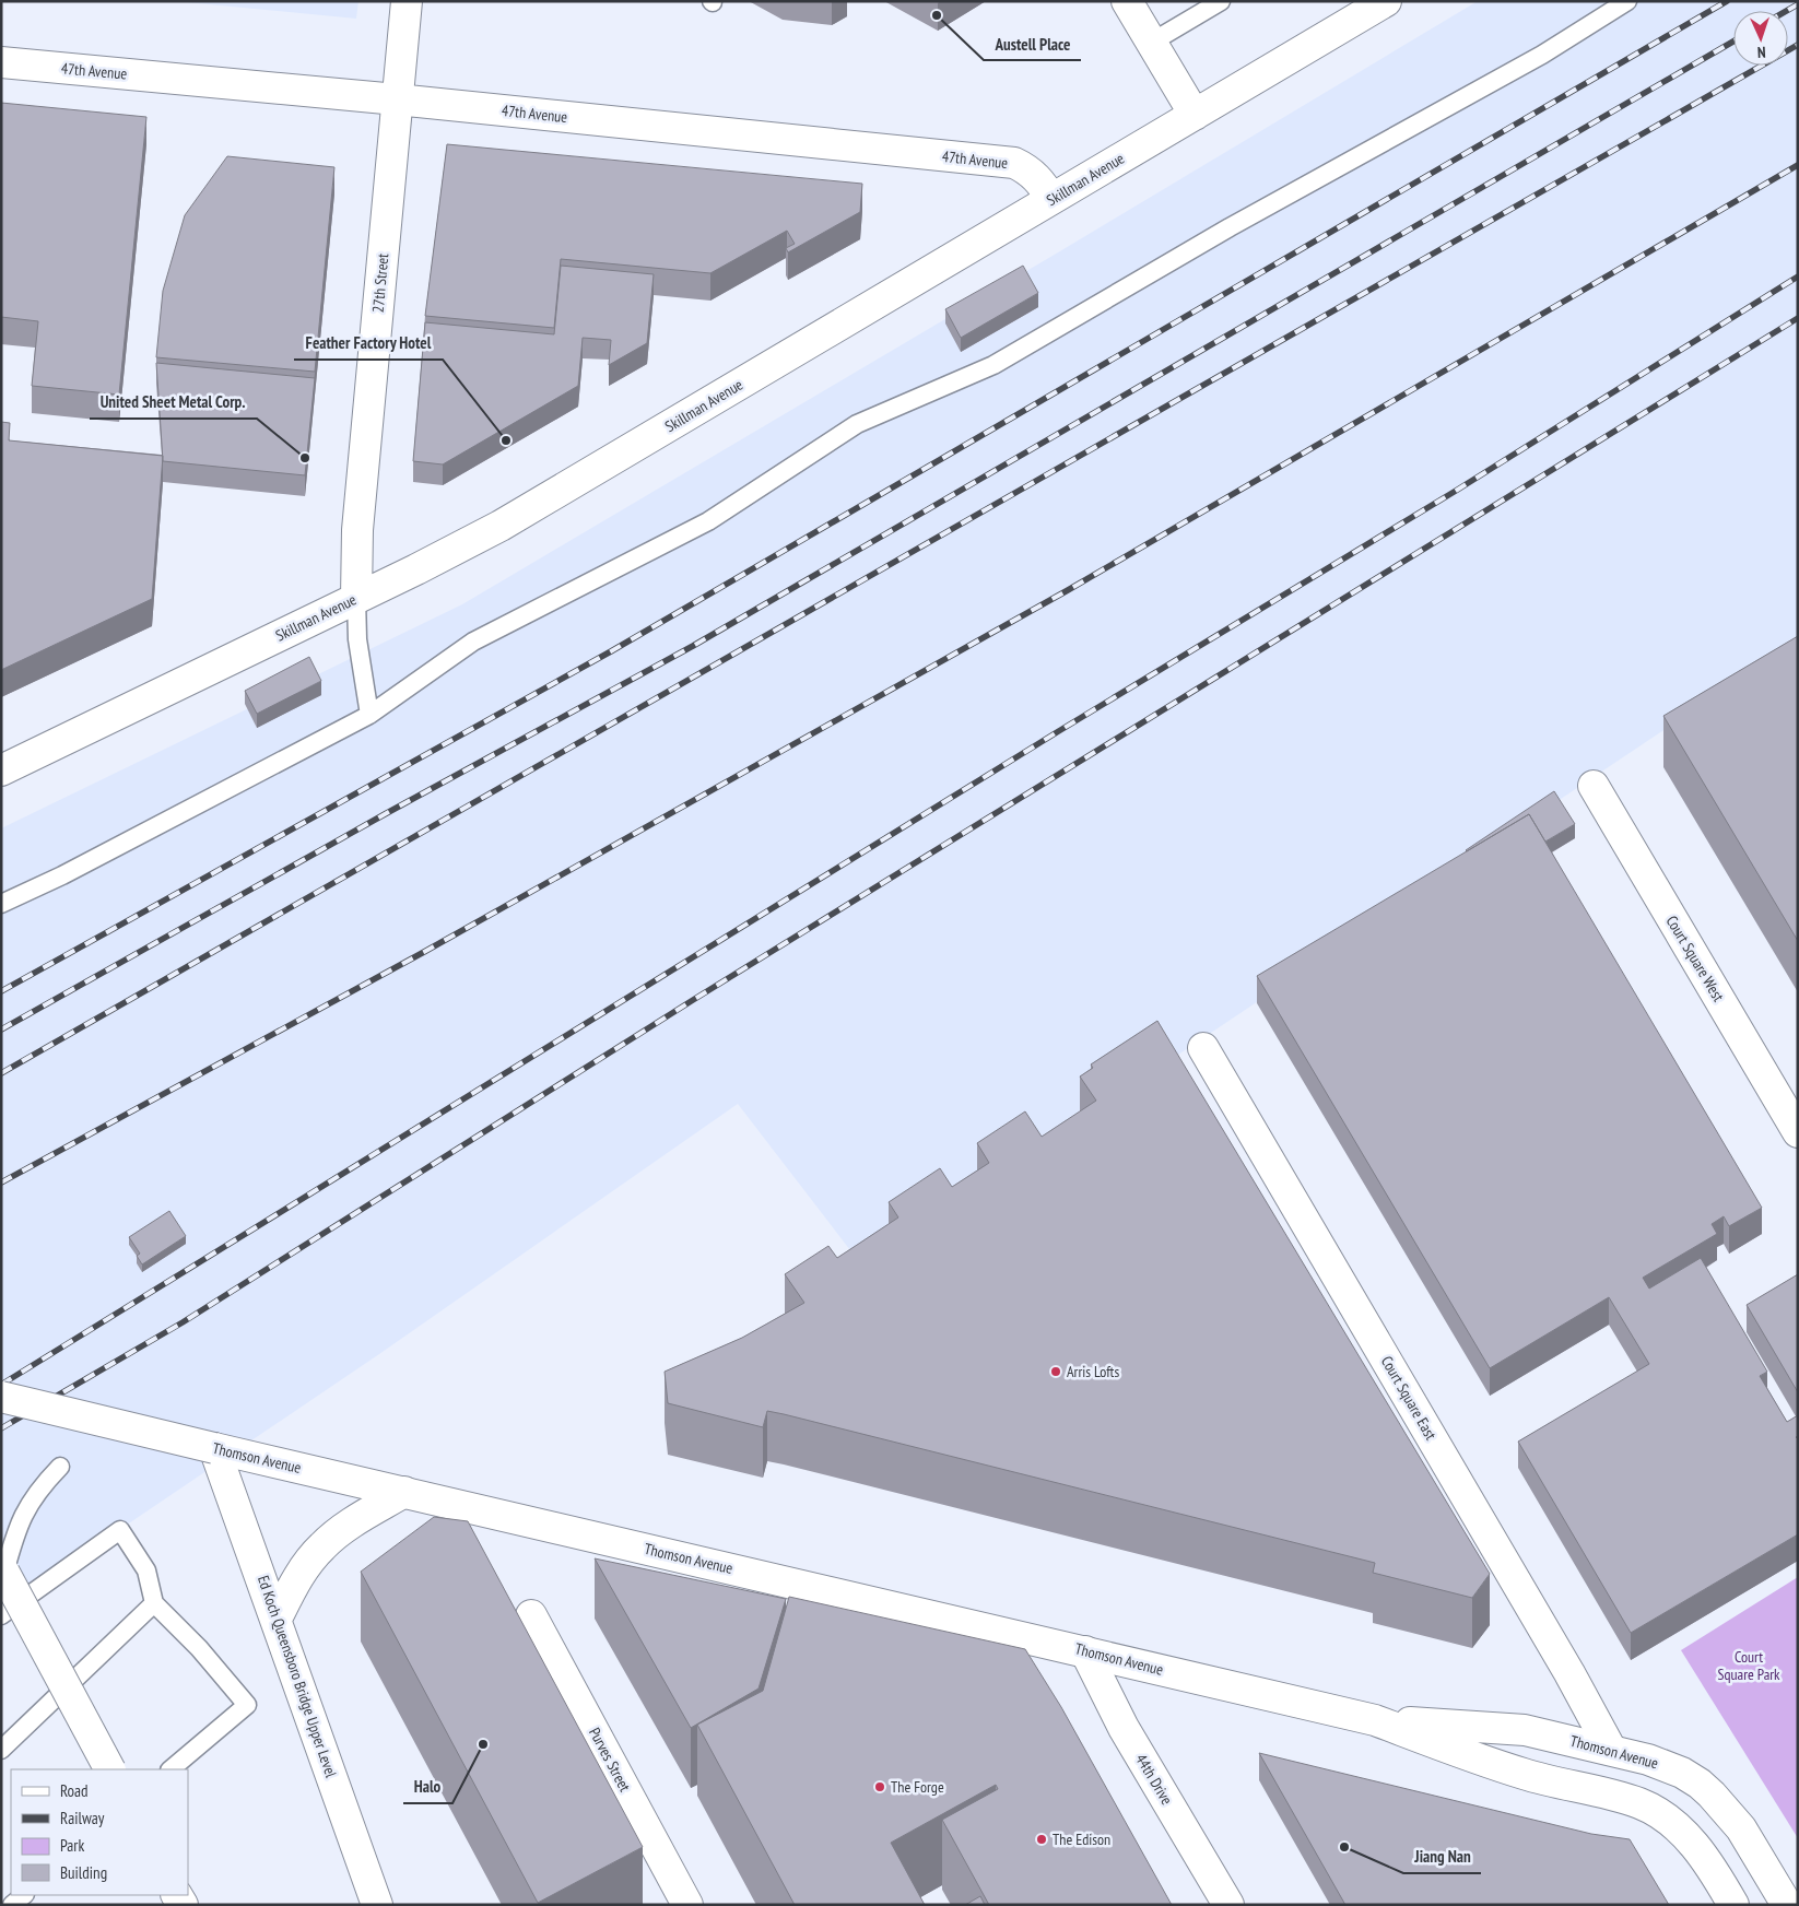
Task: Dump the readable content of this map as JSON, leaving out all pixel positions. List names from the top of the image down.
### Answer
{
  "streets": {
    "main road": [
      "47th Avenue",
      "Skillman Avenue",
      "27th Street",
      "Court Square West",
      "Court Square East",
      "Thomson Avenue",
      "Ed Koch Queensboro Bridge Upper Level",
      "Purves Street",
      "44th Drive"
    ]
  },
  "crossings": [
    ["47th Avenue", "Skillman Avenue"],
    ["47th Avenue", "27th Street"],
    ["Skillman Avenue", "27th Street"],
    ["Court Square East", "Thomson Avenue"],
    ["Thomson Avenue", "Ed Koch Queensboro Bridge Upper Level"],
    ["Thomson Avenue", "44th Drive"]
  ],
  "parks": ["Court Square Park"],
  "places": [
    "Austell Place",
    "Feather Factory Hotel",
    "United Sheet Metal Corp.",
    "Arris Lofts",
    "Halo",
    "The Forge",
    "The Edison",
    "Jiang Nan"
  ],
  "legend": [
    "Road",
    "Railway",
    "Park",
    "Building"
  ],
  "north": "bottom"
}
